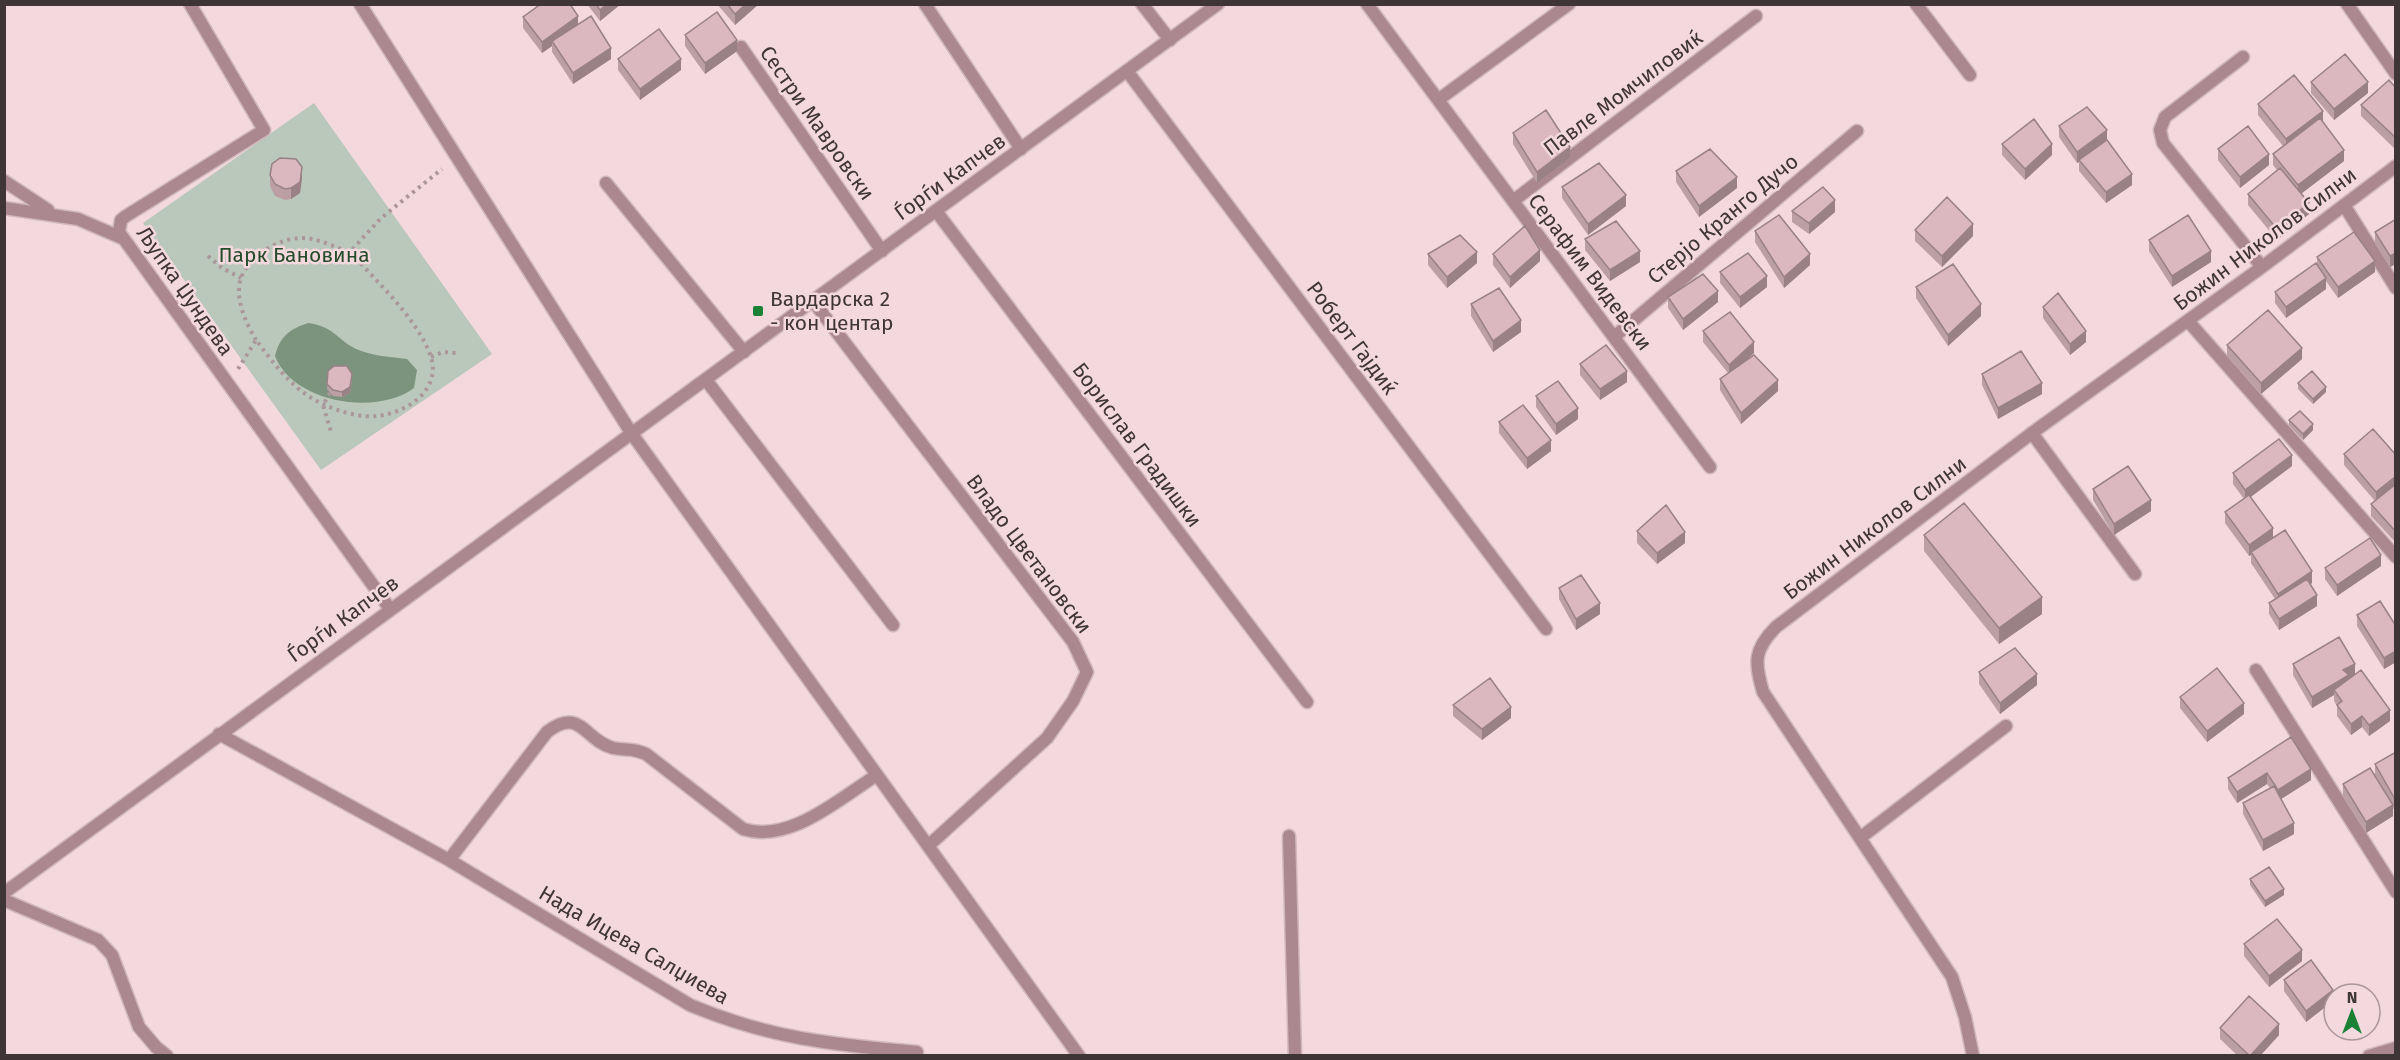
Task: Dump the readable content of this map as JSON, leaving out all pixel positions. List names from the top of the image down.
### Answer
{
  "streets": {
    "street": [
      "Павле Момчиловиќ",
      "Сестри Мавровски",
      "Ѓорѓи Капчев",
      "Стерјо Кранго Дучо",
      "Божин Николов Силни",
      "Серафим Видевски",
      "Љупка Џундева",
      "Роберт Гајдиќ",
      "Борислав Градишки",
      "Владо Цветановски",
      "Нада Ицева Салџиева"
    ]
  },
  "crossings": [
    ["Павле Момчиловиќ", "Серафим Видевски"],
    ["Сестри Мавровски", "Ѓорѓи Капчев"],
    ["Ѓорѓи Капчев", "Љупка Џундева"],
    ["Ѓорѓи Капчев", "Роберт Гајдиќ"],
    ["Ѓорѓи Капчев", "Борислав Градишки"],
    ["Ѓорѓи Капчев", "Владо Цветановски"],
    ["Ѓорѓи Капчев", "Нада Ицева Салџиева"],
    ["Стерјо Кранго Дучо", "Серафим Видевски"]
  ],
  "parks": ["Парк Бановина"],
  "places": {
    "transit": ["Вардарска 2 - кон центар"]
  },
  "north": "top"
}
